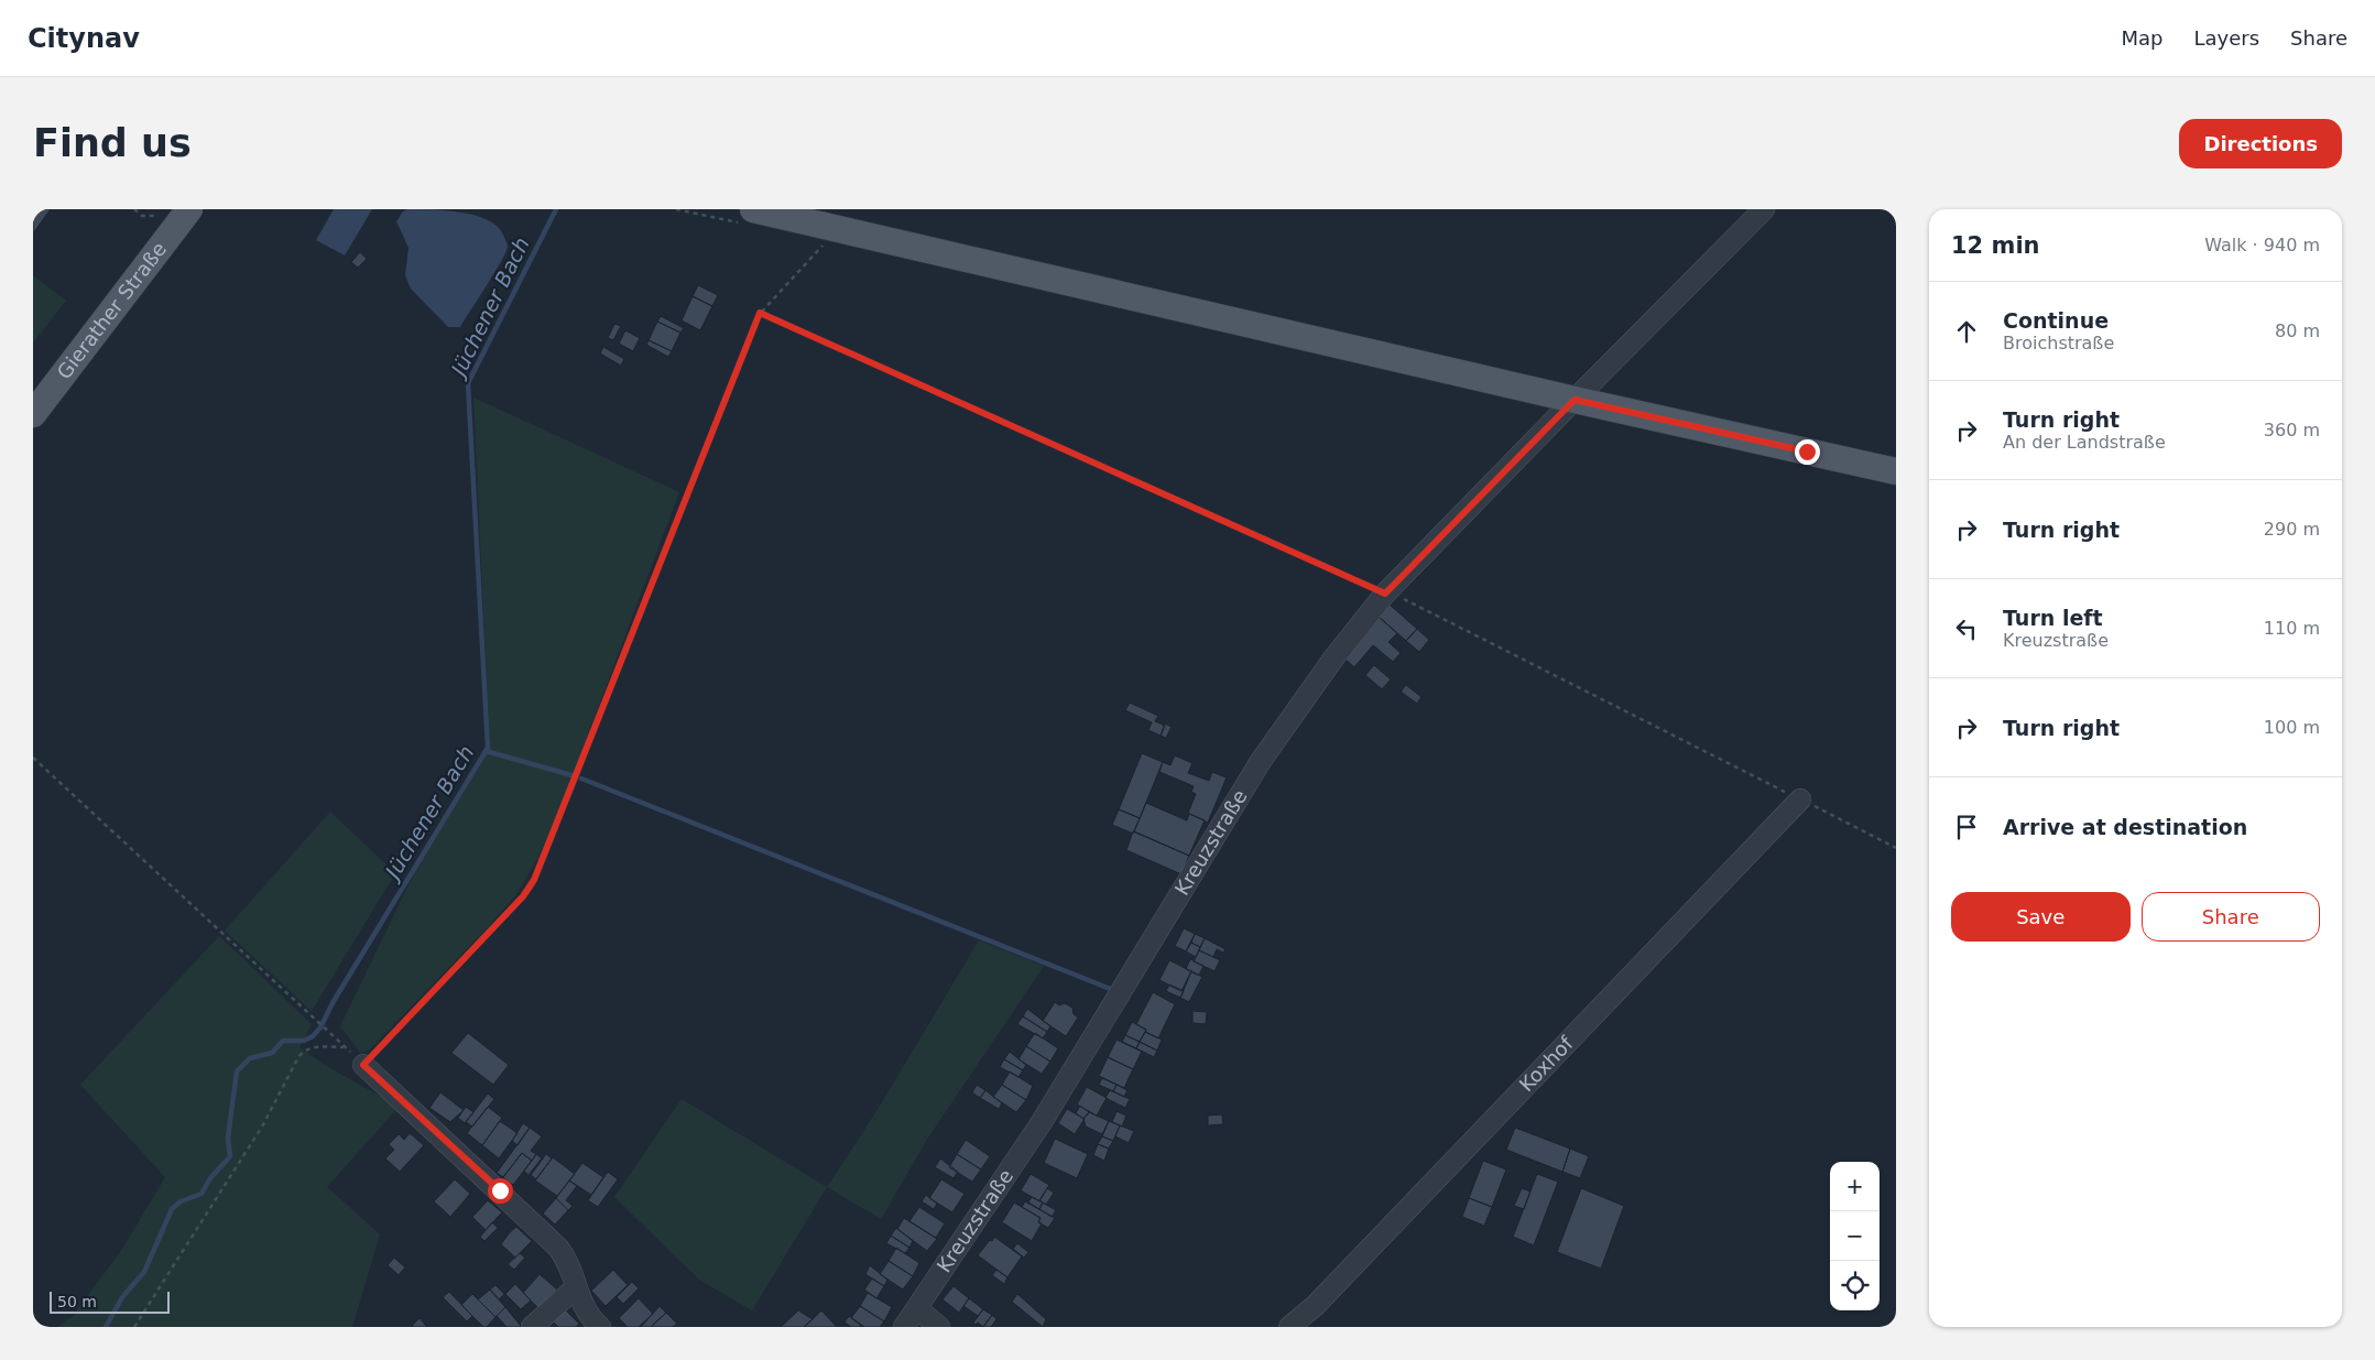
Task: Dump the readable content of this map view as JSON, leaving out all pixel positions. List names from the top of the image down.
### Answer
{
  "streets": {
    "main road": ["Gierather Straße"],
    "street": ["Kreuzstraße", "Koxhof"]
  },
  "water": ["Jüchener Bach"],
  "scale_bar": "50 m",
  "page": {
    "header": "Citynav",
    "nav": ["Map", "Layers", "Share"],
    "buttons": [
      "Directions",
      ["Save", "Share"]
    ],
    "title": "Find us",
    "heading": ["12 min", "Walk · 940 m"],
    "list": [
      ["Continue", "Broichstraße", "80 m"],
      ["Turn right", "An der Landstraße", "360 m"],
      ["Turn right", "290 m"],
      ["Turn left", "Kreuzstraße", "110 m"],
      ["Turn right", "100 m"],
      "Arrive at destination"
    ],
    "map_buttons": ["+", "−"],
    "scale": "50 m"
  }
}
